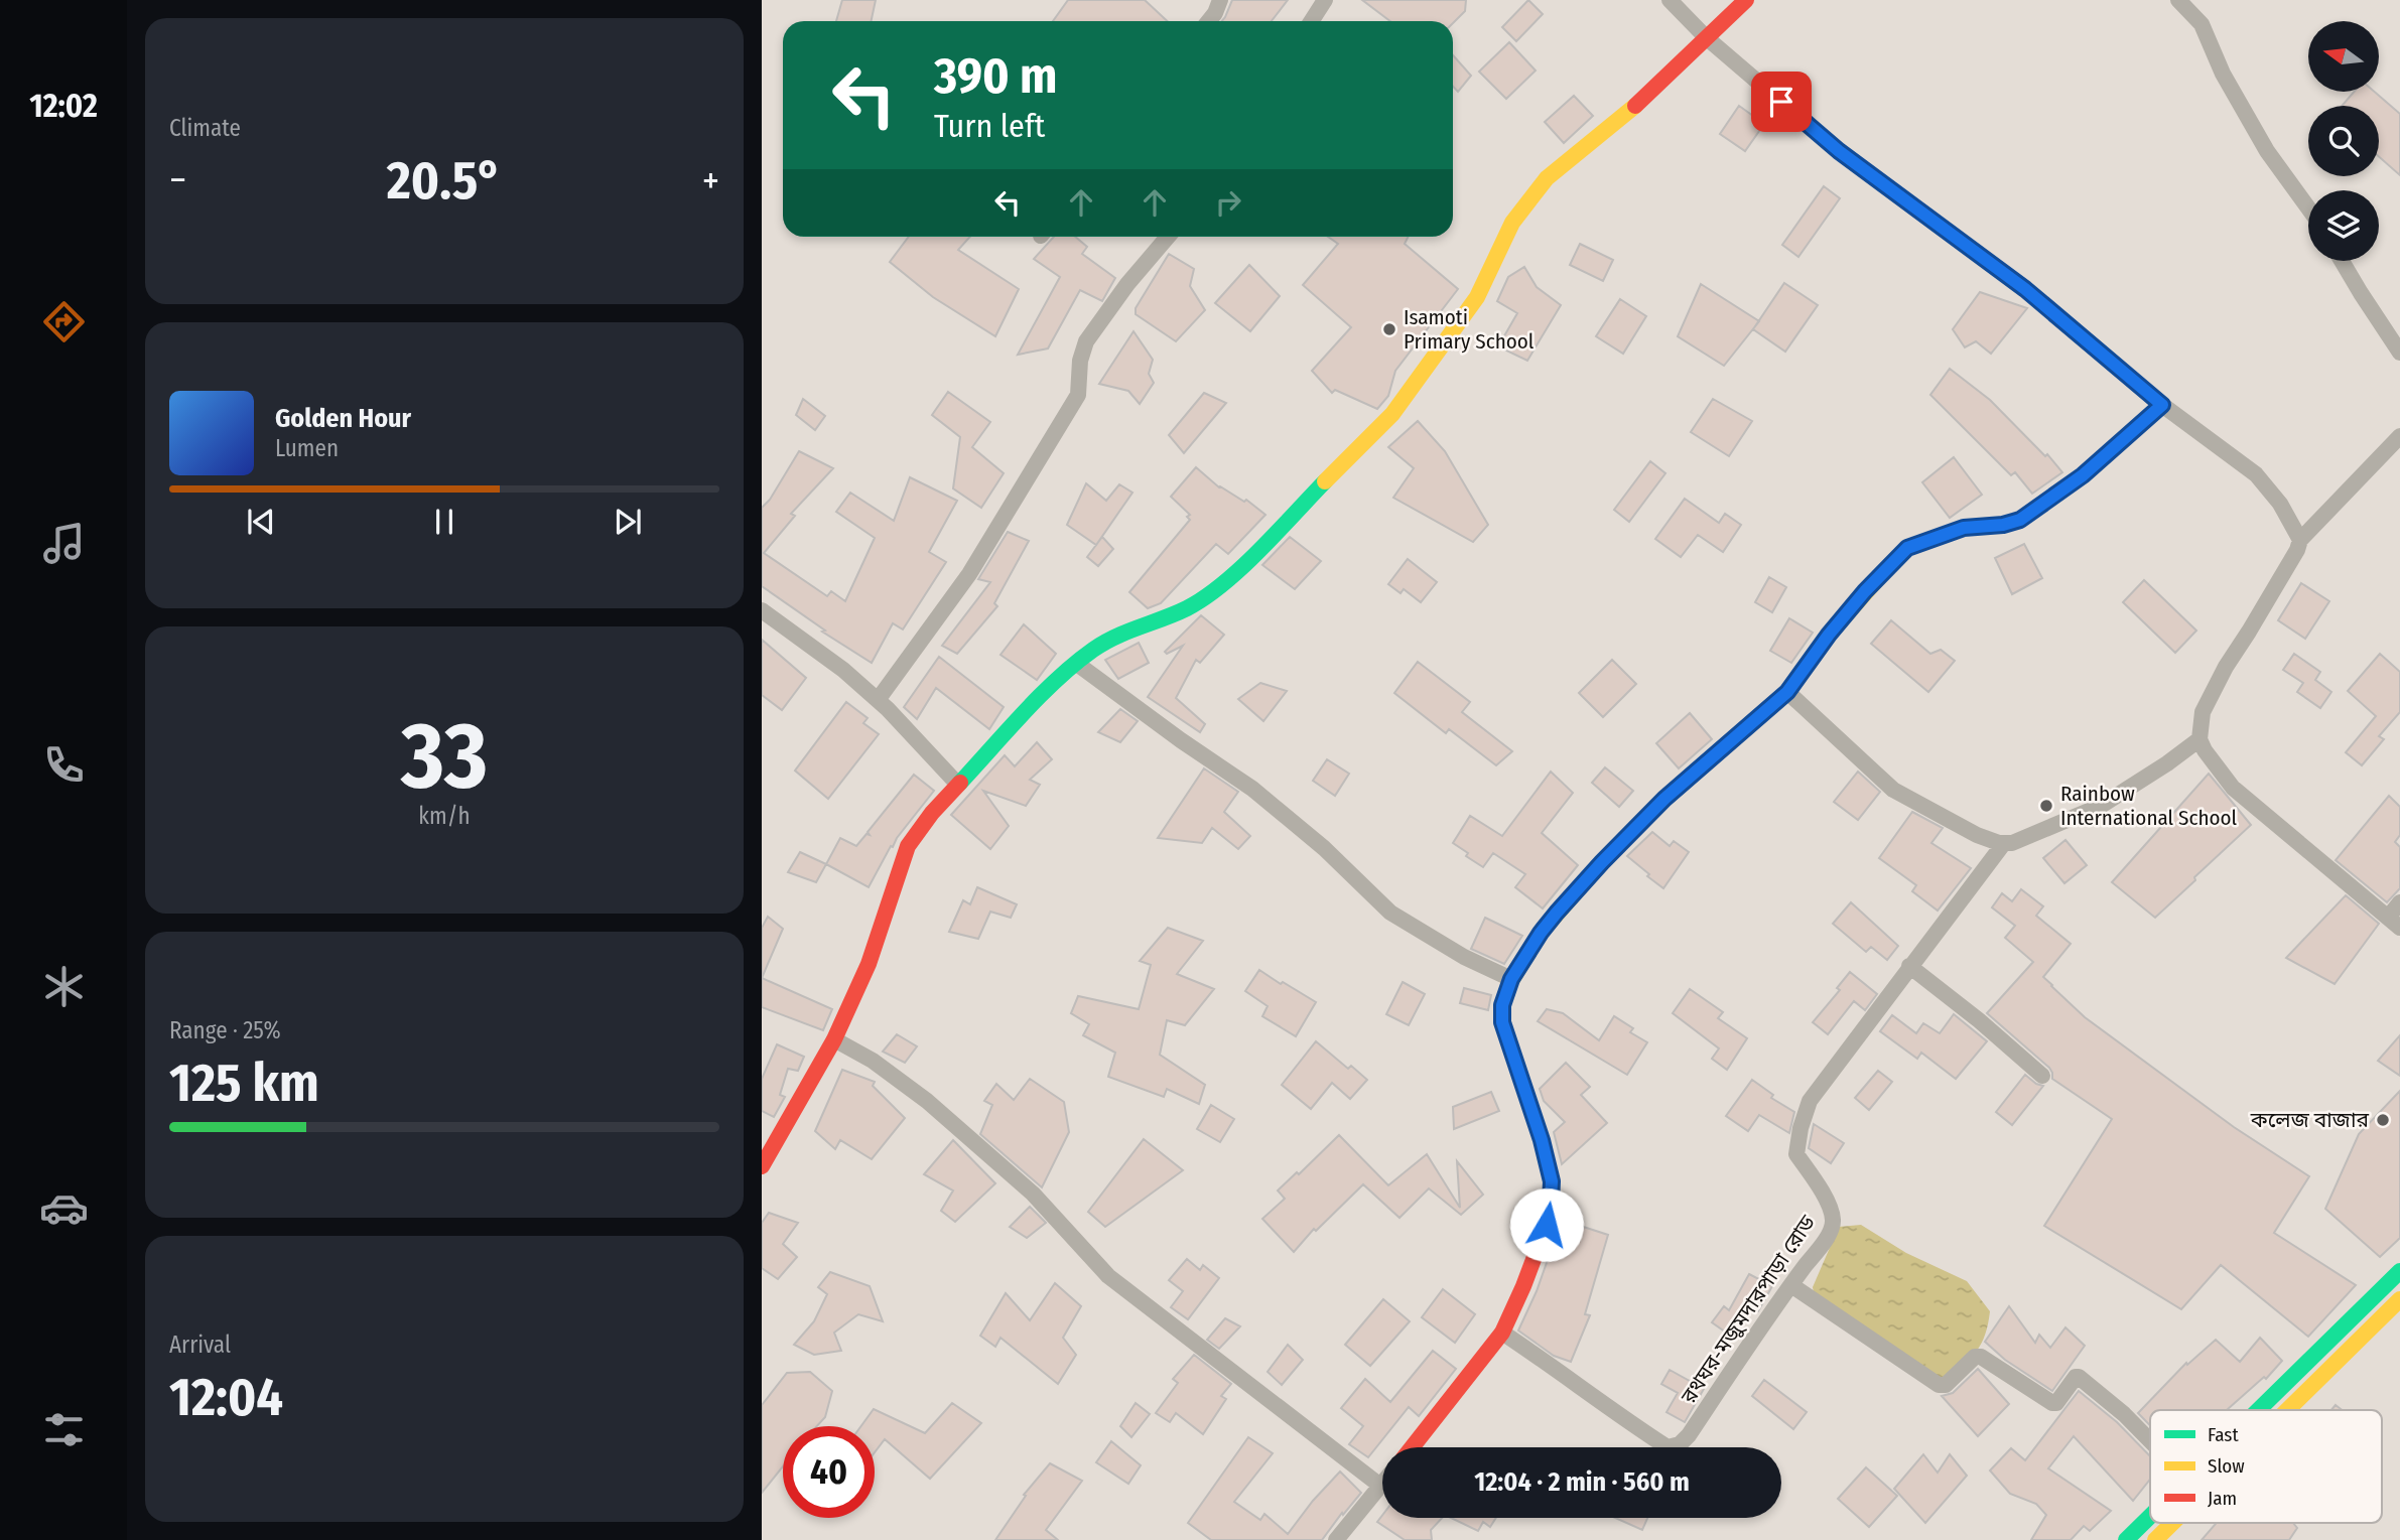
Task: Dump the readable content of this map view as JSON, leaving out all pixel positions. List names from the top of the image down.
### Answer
{
  "streets": {
    "street": ["রথঘর-মজুমদারপাড়া রোড"]
  },
  "places": ["Isamoti Primary School", "Rainbow International School", "কলেজ বাজার"],
  "legend": ["Fast", "Slow", "Jam"],
  "north": "left",
  "page": {
    "tabs": "12:02",
    "tile": [
      "Climate",
      ["33", "km/h"],
      ["Range · 25%", "125 km"],
      ["Arrival", "12:04"]
    ],
    "turn": ["390 m", "Turn left"],
    "heat": ["−", "20.5°", "+"],
    "song": ["Golden Hour", "Lumen"],
    "limit": "40",
    "trip": "12:04 · 2 min · 560 m"
  }
}
